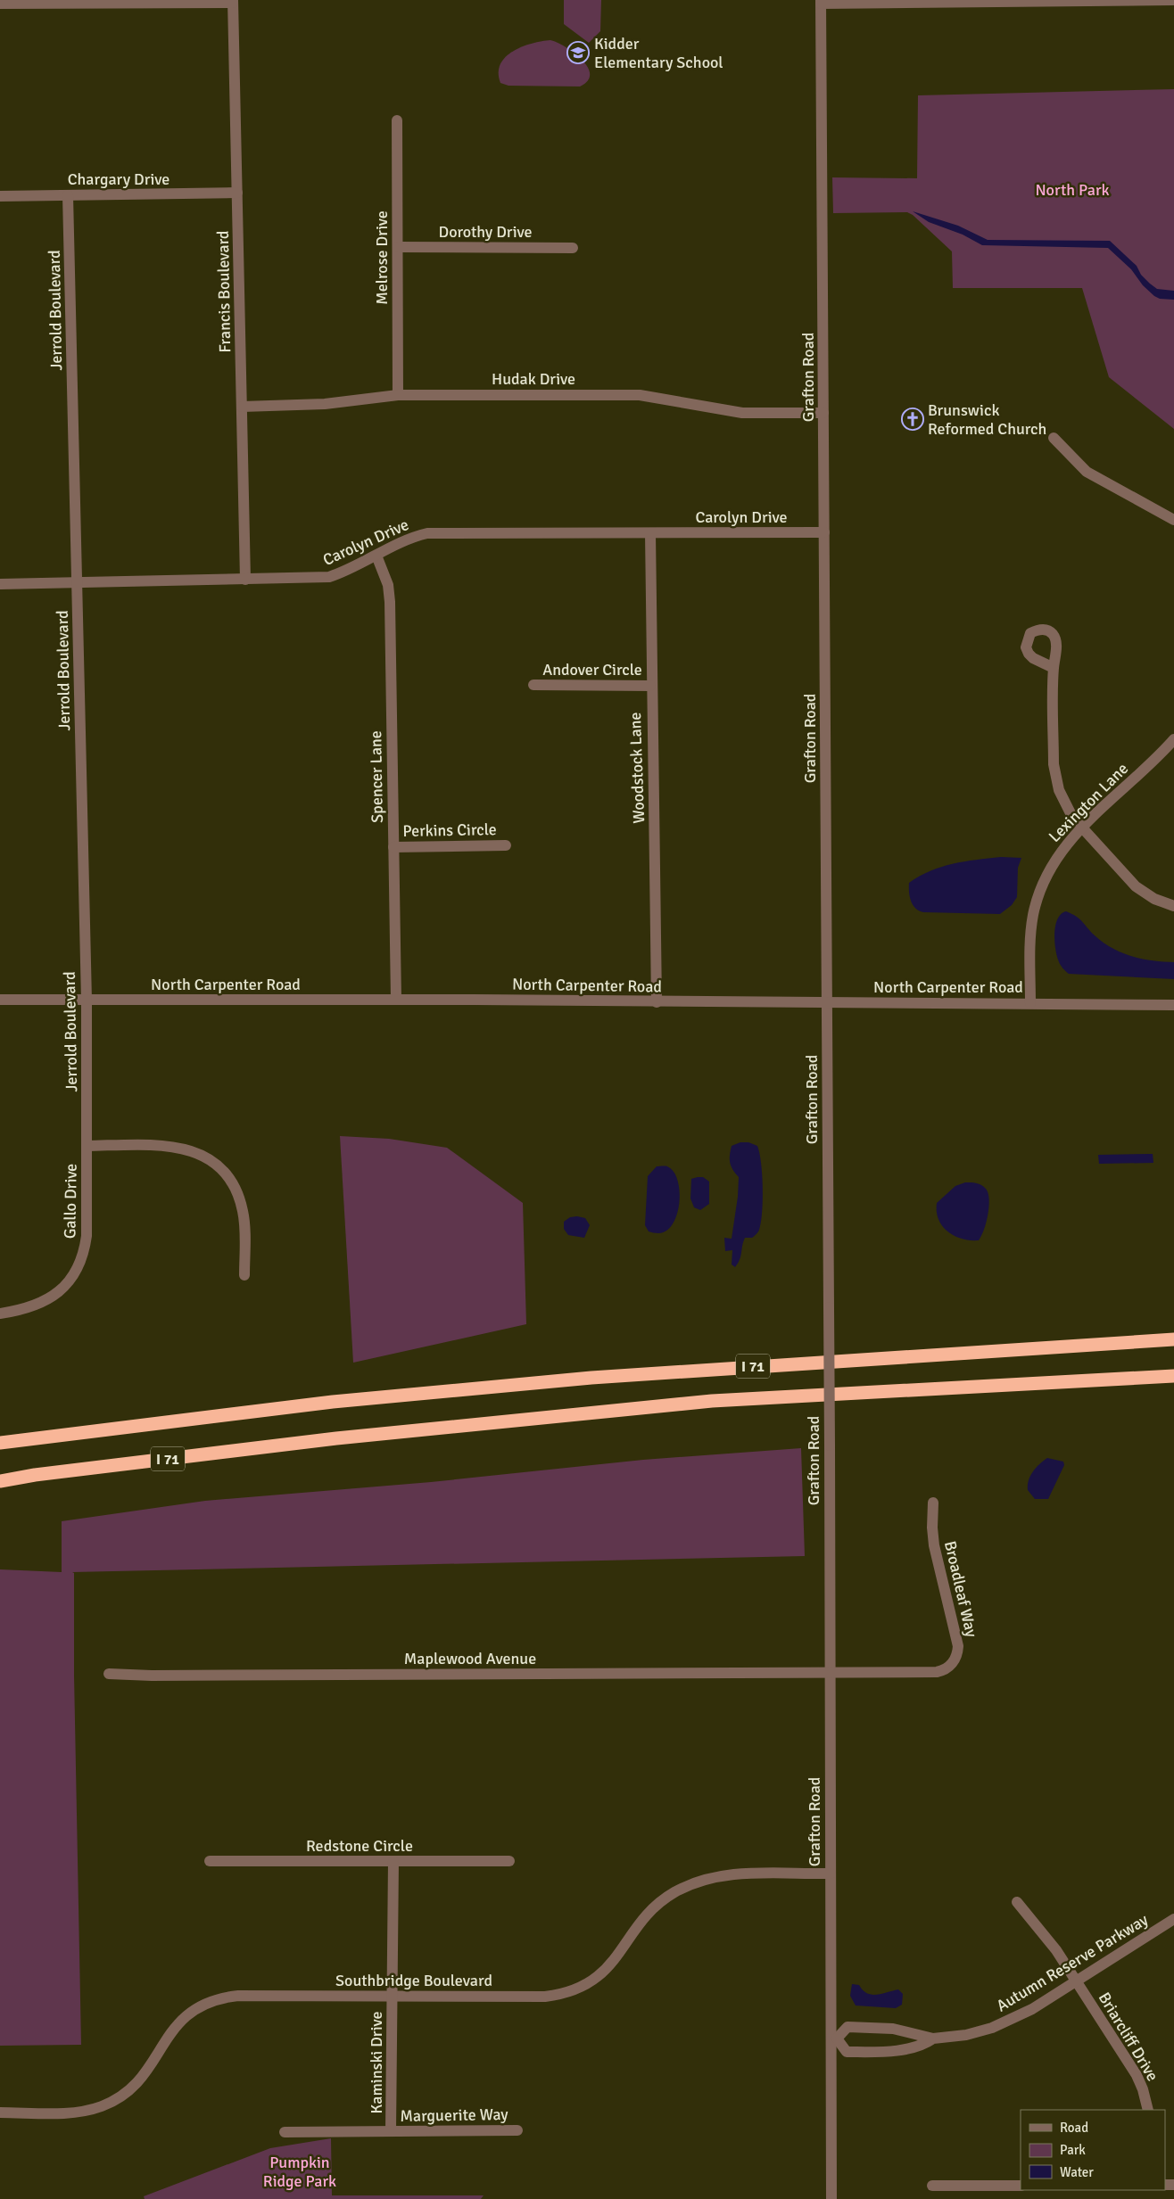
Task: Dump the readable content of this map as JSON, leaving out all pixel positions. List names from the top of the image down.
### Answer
{
  "streets": {
    "highway": ["I 71"],
    "street": [
      "Chargary Drive",
      "Dorothy Drive",
      "Melrose Drive",
      "Francis Boulevard",
      "Jerrold Boulevard",
      "Grafton Road",
      "Hudak Drive",
      "Carolyn Drive",
      "Andover Circle",
      "Woodstock Lane",
      "Spencer Lane",
      "Lexington Lane",
      "Perkins Circle",
      "North Carpenter Road",
      "Gallo Drive",
      "Broadleaf Way",
      "Maplewood Avenue",
      "Redstone Circle",
      "Autumn Reserve Parkway",
      "Southbridge Boulevard",
      "Briarcliff Drive",
      "Kaminski Drive",
      "Marguerite Way"
    ]
  },
  "crossings": [
    ["Chargary Drive", "Francis Boulevard"],
    ["Chargary Drive", "Jerrold Boulevard"],
    ["Dorothy Drive", "Melrose Drive"],
    ["Melrose Drive", "Hudak Drive"],
    ["Francis Boulevard", "Hudak Drive"],
    ["Francis Boulevard", "Carolyn Drive"],
    ["Jerrold Boulevard", "Carolyn Drive"],
    ["Jerrold Boulevard", "North Carpenter Road"],
    ["Jerrold Boulevard", "Gallo Drive"],
    ["Grafton Road", "Hudak Drive"],
    ["Grafton Road", "Carolyn Drive"],
    ["Grafton Road", "North Carpenter Road"],
    ["Grafton Road", "Broadleaf Way"],
    ["Grafton Road", "Maplewood Avenue"],
    ["Grafton Road", "Autumn Reserve Parkway"],
    ["Grafton Road", "Southbridge Boulevard"],
    ["Carolyn Drive", "Woodstock Lane"],
    ["Carolyn Drive", "Spencer Lane"],
    ["Andover Circle", "Woodstock Lane"],
    ["Woodstock Lane", "North Carpenter Road"],
    ["Spencer Lane", "Perkins Circle"],
    ["Spencer Lane", "North Carpenter Road"],
    ["Lexington Lane", "North Carpenter Road"],
    ["Broadleaf Way", "Maplewood Avenue"],
    ["Redstone Circle", "Kaminski Drive"],
    ["Autumn Reserve Parkway", "Briarcliff Drive"],
    ["Southbridge Boulevard", "Kaminski Drive"],
    ["Kaminski Drive", "Marguerite Way"]
  ],
  "parks": ["North Park", "Pumpkin Ridge Park"],
  "places": {
    "school or university": ["Kidder Elementary School"],
    "church": ["Brunswick Reformed Church"]
  },
  "legend": ["Road", "Park", "Water"]
}
